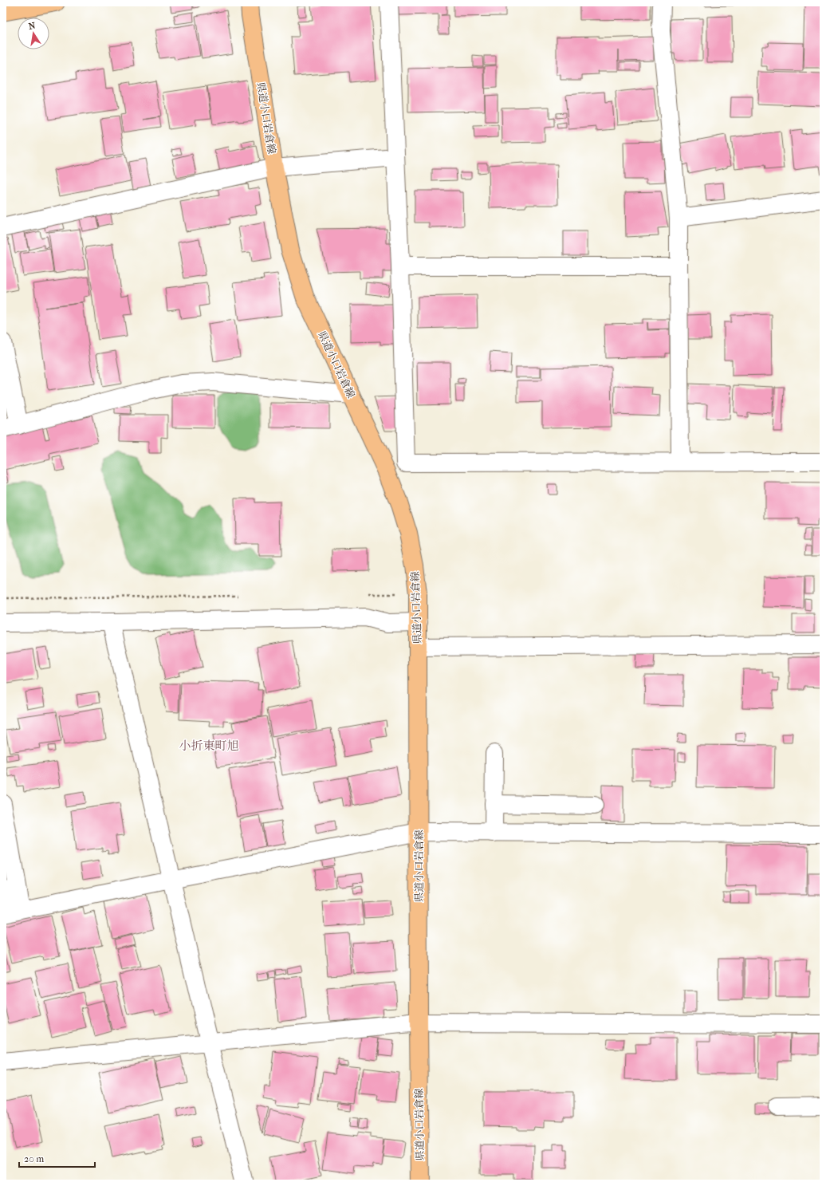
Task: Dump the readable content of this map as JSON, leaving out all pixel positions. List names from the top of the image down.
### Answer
{
  "streets": {
    "main road": ["県道小口岩倉線"]
  },
  "districts": ["小折東町旭"],
  "scale_bar": "20 m",
  "north": "top"
}
